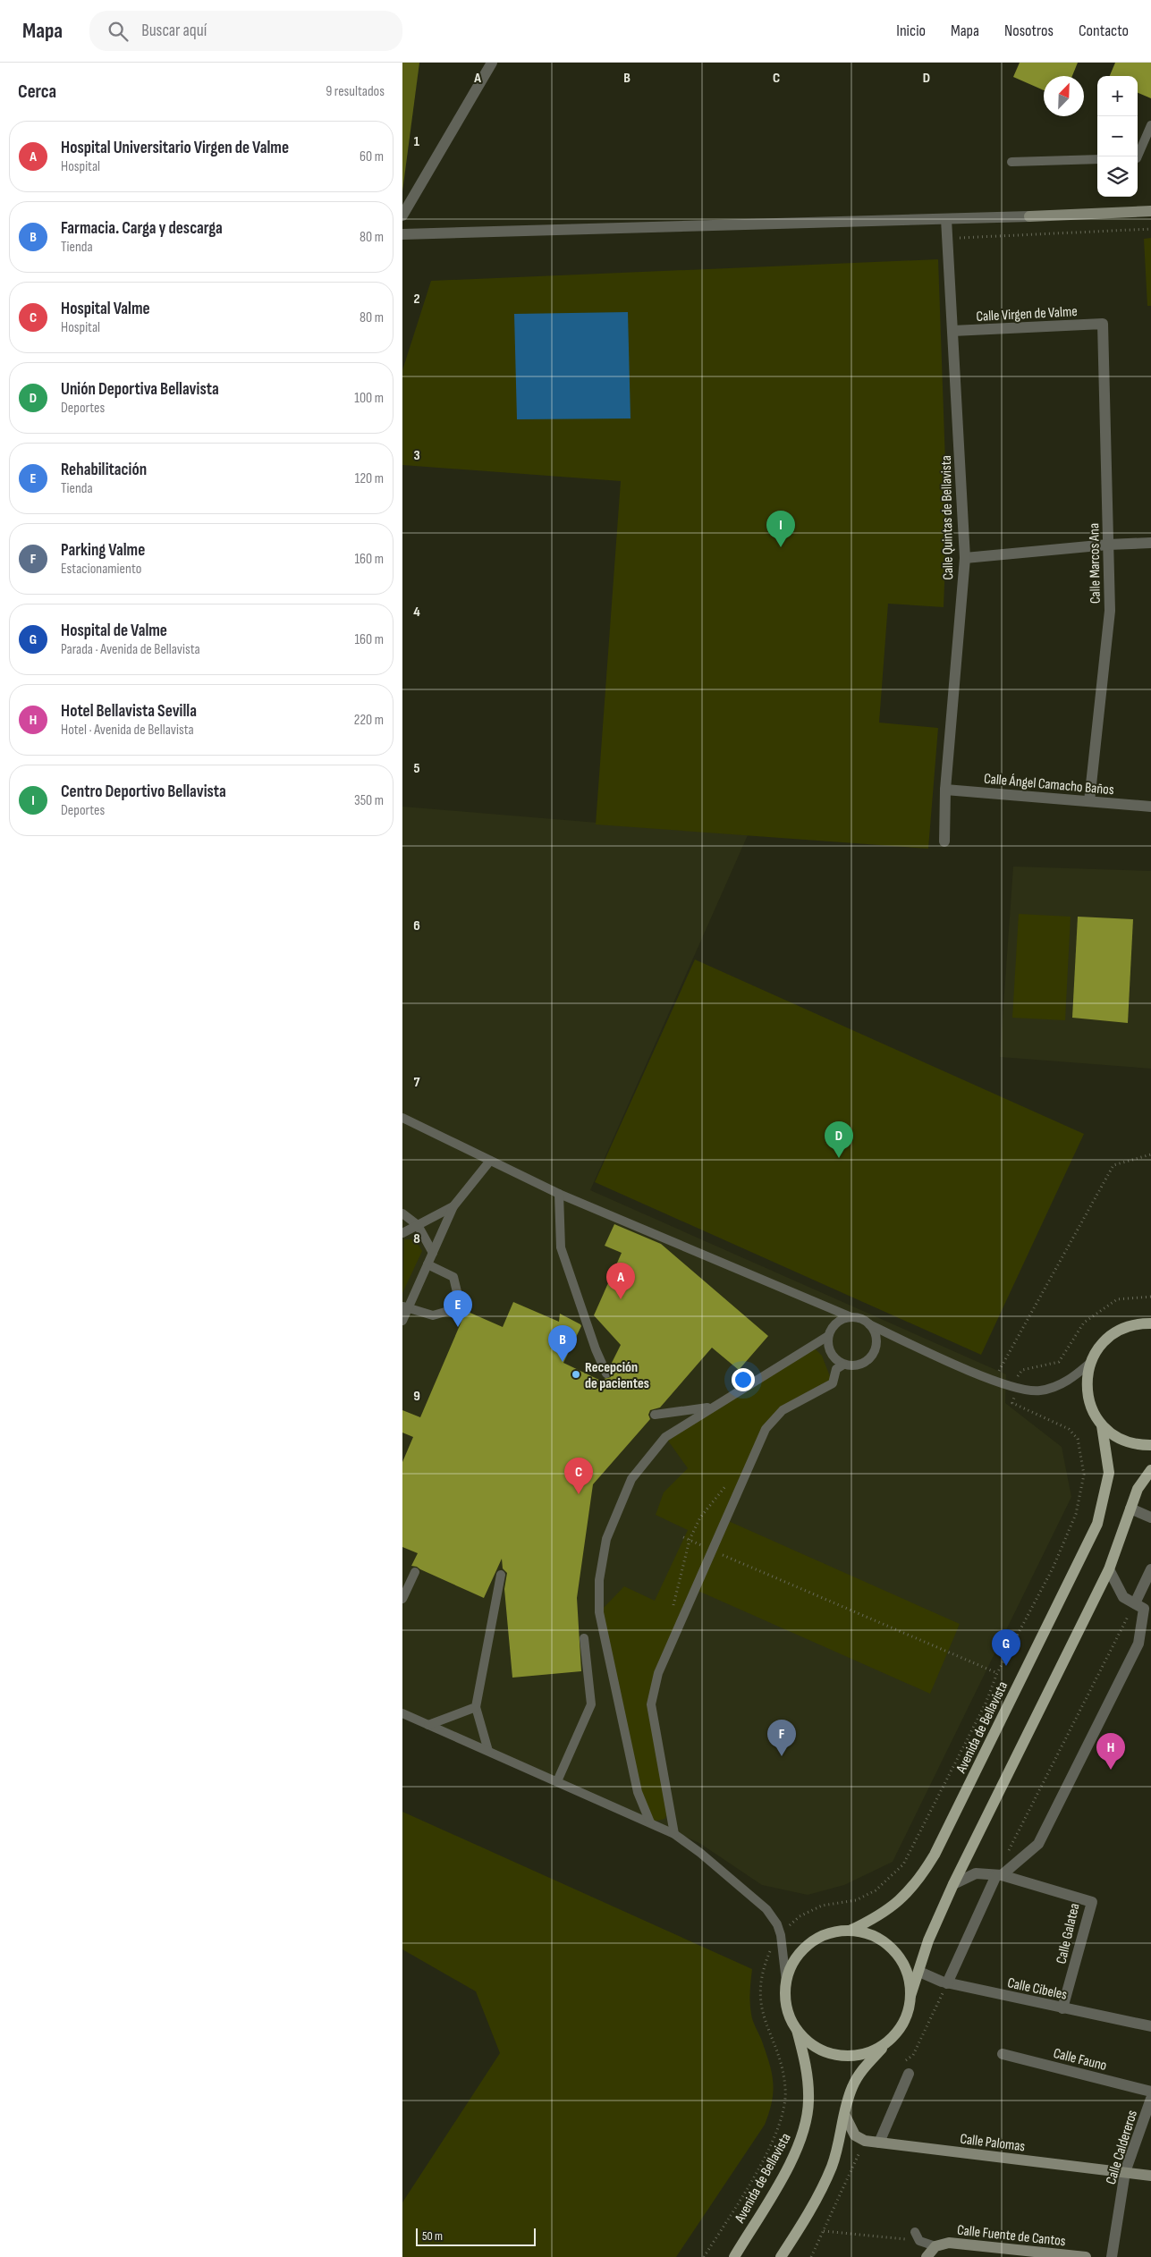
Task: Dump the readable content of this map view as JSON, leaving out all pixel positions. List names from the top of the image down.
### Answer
{
  "streets": {
    "main road": ["Avenida de Bellavista"],
    "street": [
      "Calle Virgen de Valme",
      "Calle Quintas de Bellavista",
      "Calle Marcos Ana",
      "Calle Ángel Camacho Baños",
      "Calle Galatea",
      "Calle Cibeles",
      "Calle Fauno",
      "Calle Palomas",
      "Calle Caldereros",
      "Calle Fuente de Cantos"
    ]
  },
  "crossings": [
    ["Calle Virgen de Valme", "Calle Quintas de Bellavista"],
    ["Calle Virgen de Valme", "Calle Marcos Ana"],
    ["Calle Quintas de Bellavista", "Calle Ángel Camacho Baños"],
    ["Calle Marcos Ana", "Calle Ángel Camacho Baños"],
    ["Calle Galatea", "Calle Cibeles"],
    ["Calle Palomas", "Calle Caldereros"]
  ],
  "places": ["Recepción de pacientes"],
  "scale_bar": "50 m",
  "north": "top right",
  "page": {
    "header": "Mapa",
    "search": "Buscar aquí",
    "nav": [
      "Inicio",
      "Mapa",
      "Nosotros",
      "Contacto"
    ],
    "heading": ["Cerca", "9 resultados"],
    "map_buttons": ["+", "−"],
    "list": [
      {
        "mark": "A",
        "name": "Hospital Universitario Virgen de Valme",
        "note": "Hospital",
        "value": "60 m"
      },
      {
        "mark": "B",
        "name": "Farmacia. Carga y descarga",
        "note": "Tienda",
        "value": "80 m"
      },
      {
        "mark": "C",
        "name": "Hospital Valme",
        "note": "Hospital",
        "value": "80 m"
      },
      {
        "mark": "D",
        "name": "Unión Deportiva Bellavista",
        "note": "Deportes",
        "value": "100 m"
      },
      {
        "mark": "E",
        "name": "Rehabilitación",
        "note": "Tienda",
        "value": "120 m"
      },
      {
        "mark": "F",
        "name": "Parking Valme",
        "note": "Estacionamiento",
        "value": "160 m"
      },
      {
        "mark": "G",
        "name": "Hospital de Valme",
        "note": "Parada · Avenida de Bellavista",
        "value": "160 m"
      },
      {
        "mark": "H",
        "name": "Hotel Bellavista Sevilla",
        "note": "Hotel · Avenida de Bellavista",
        "value": "220 m"
      },
      {
        "mark": "I",
        "name": "Centro Deportivo Bellavista",
        "note": "Deportes",
        "value": "350 m"
      }
    ],
    "pins": [
      "I",
      "D",
      "A",
      "E",
      "B",
      "C",
      "G",
      "F",
      "H"
    ],
    "scale": "50 m"
  },
  "grid": {
    "columns": [
      "A",
      "B",
      "C",
      "D"
    ],
    "rows": [
      "1",
      "2",
      "3",
      "4",
      "5",
      "6",
      "7",
      "8",
      "9"
    ]
  }
}
